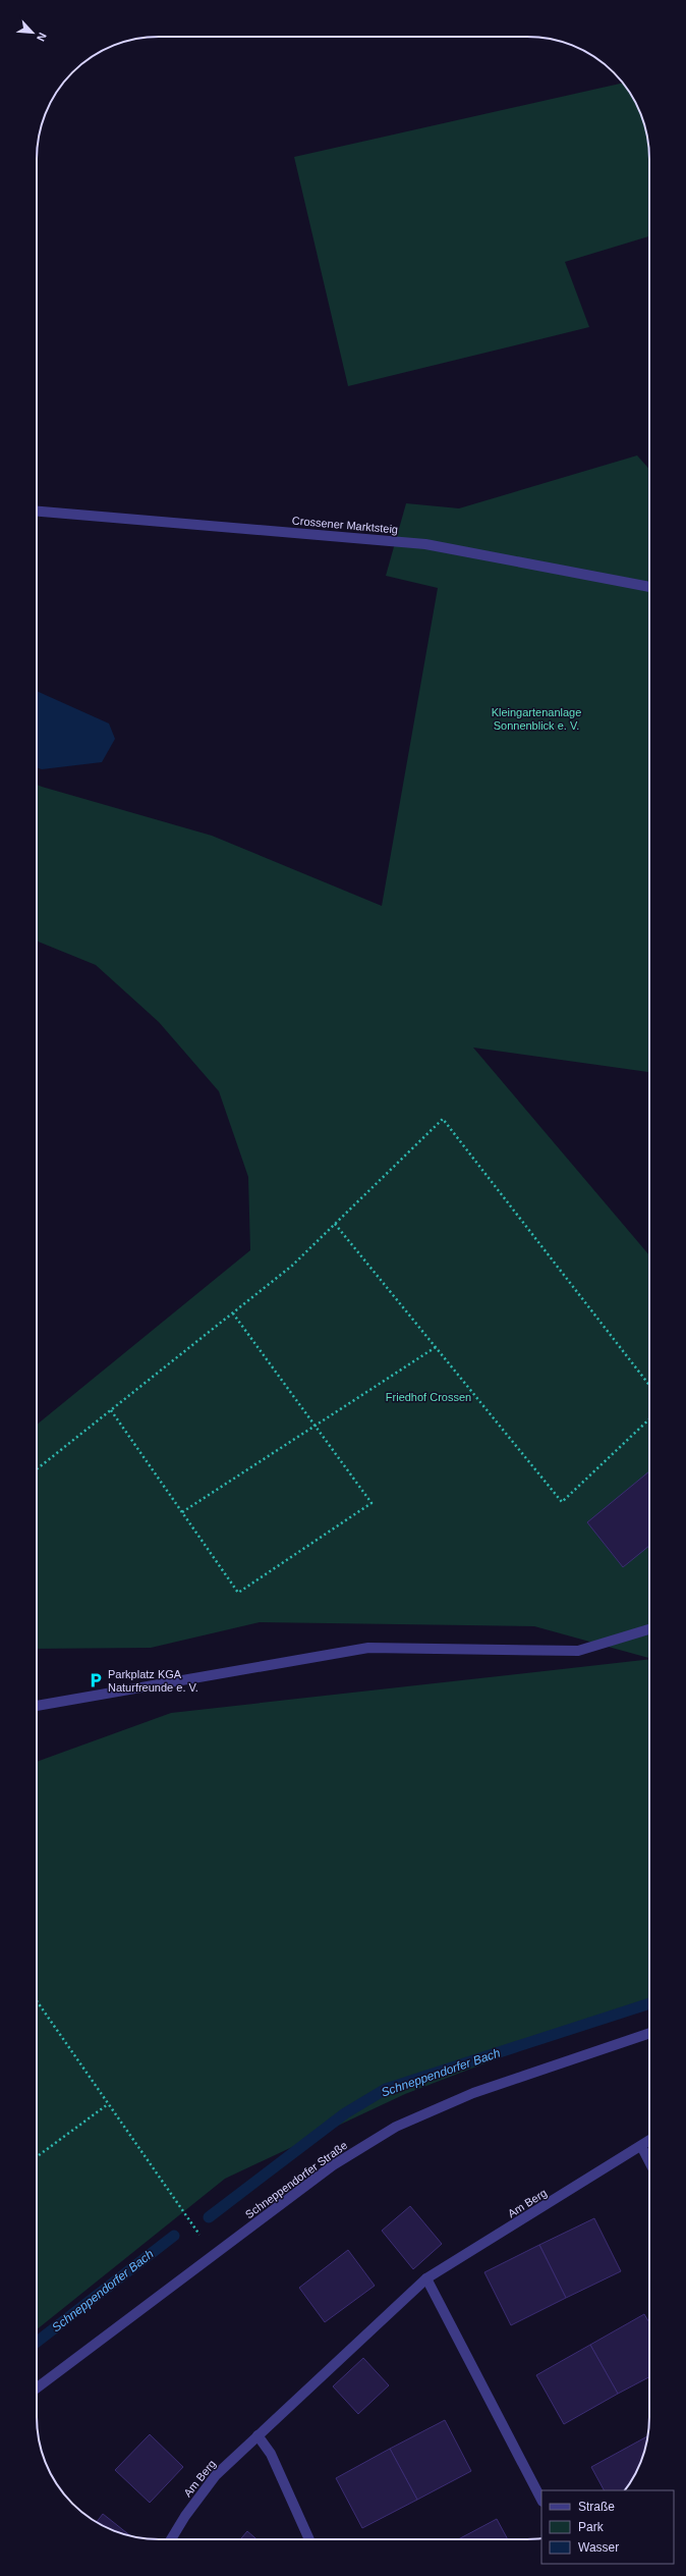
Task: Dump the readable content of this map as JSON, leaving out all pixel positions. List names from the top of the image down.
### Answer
{
  "streets": {
    "street": ["Crossener Marktsteig", "Schneppendorfer Straße", "Am Berg"]
  },
  "water": ["Schneppendorfer Bach"],
  "parks": ["Kleingartenanlage Sonnenblick e. V.", "Friedhof Crossen"],
  "places": {
    "parking": ["Parkplatz KGA Naturfreunde e. V."]
  },
  "legend": ["Straße", "Park", "Wasser"],
  "north": "bottom right"
}
